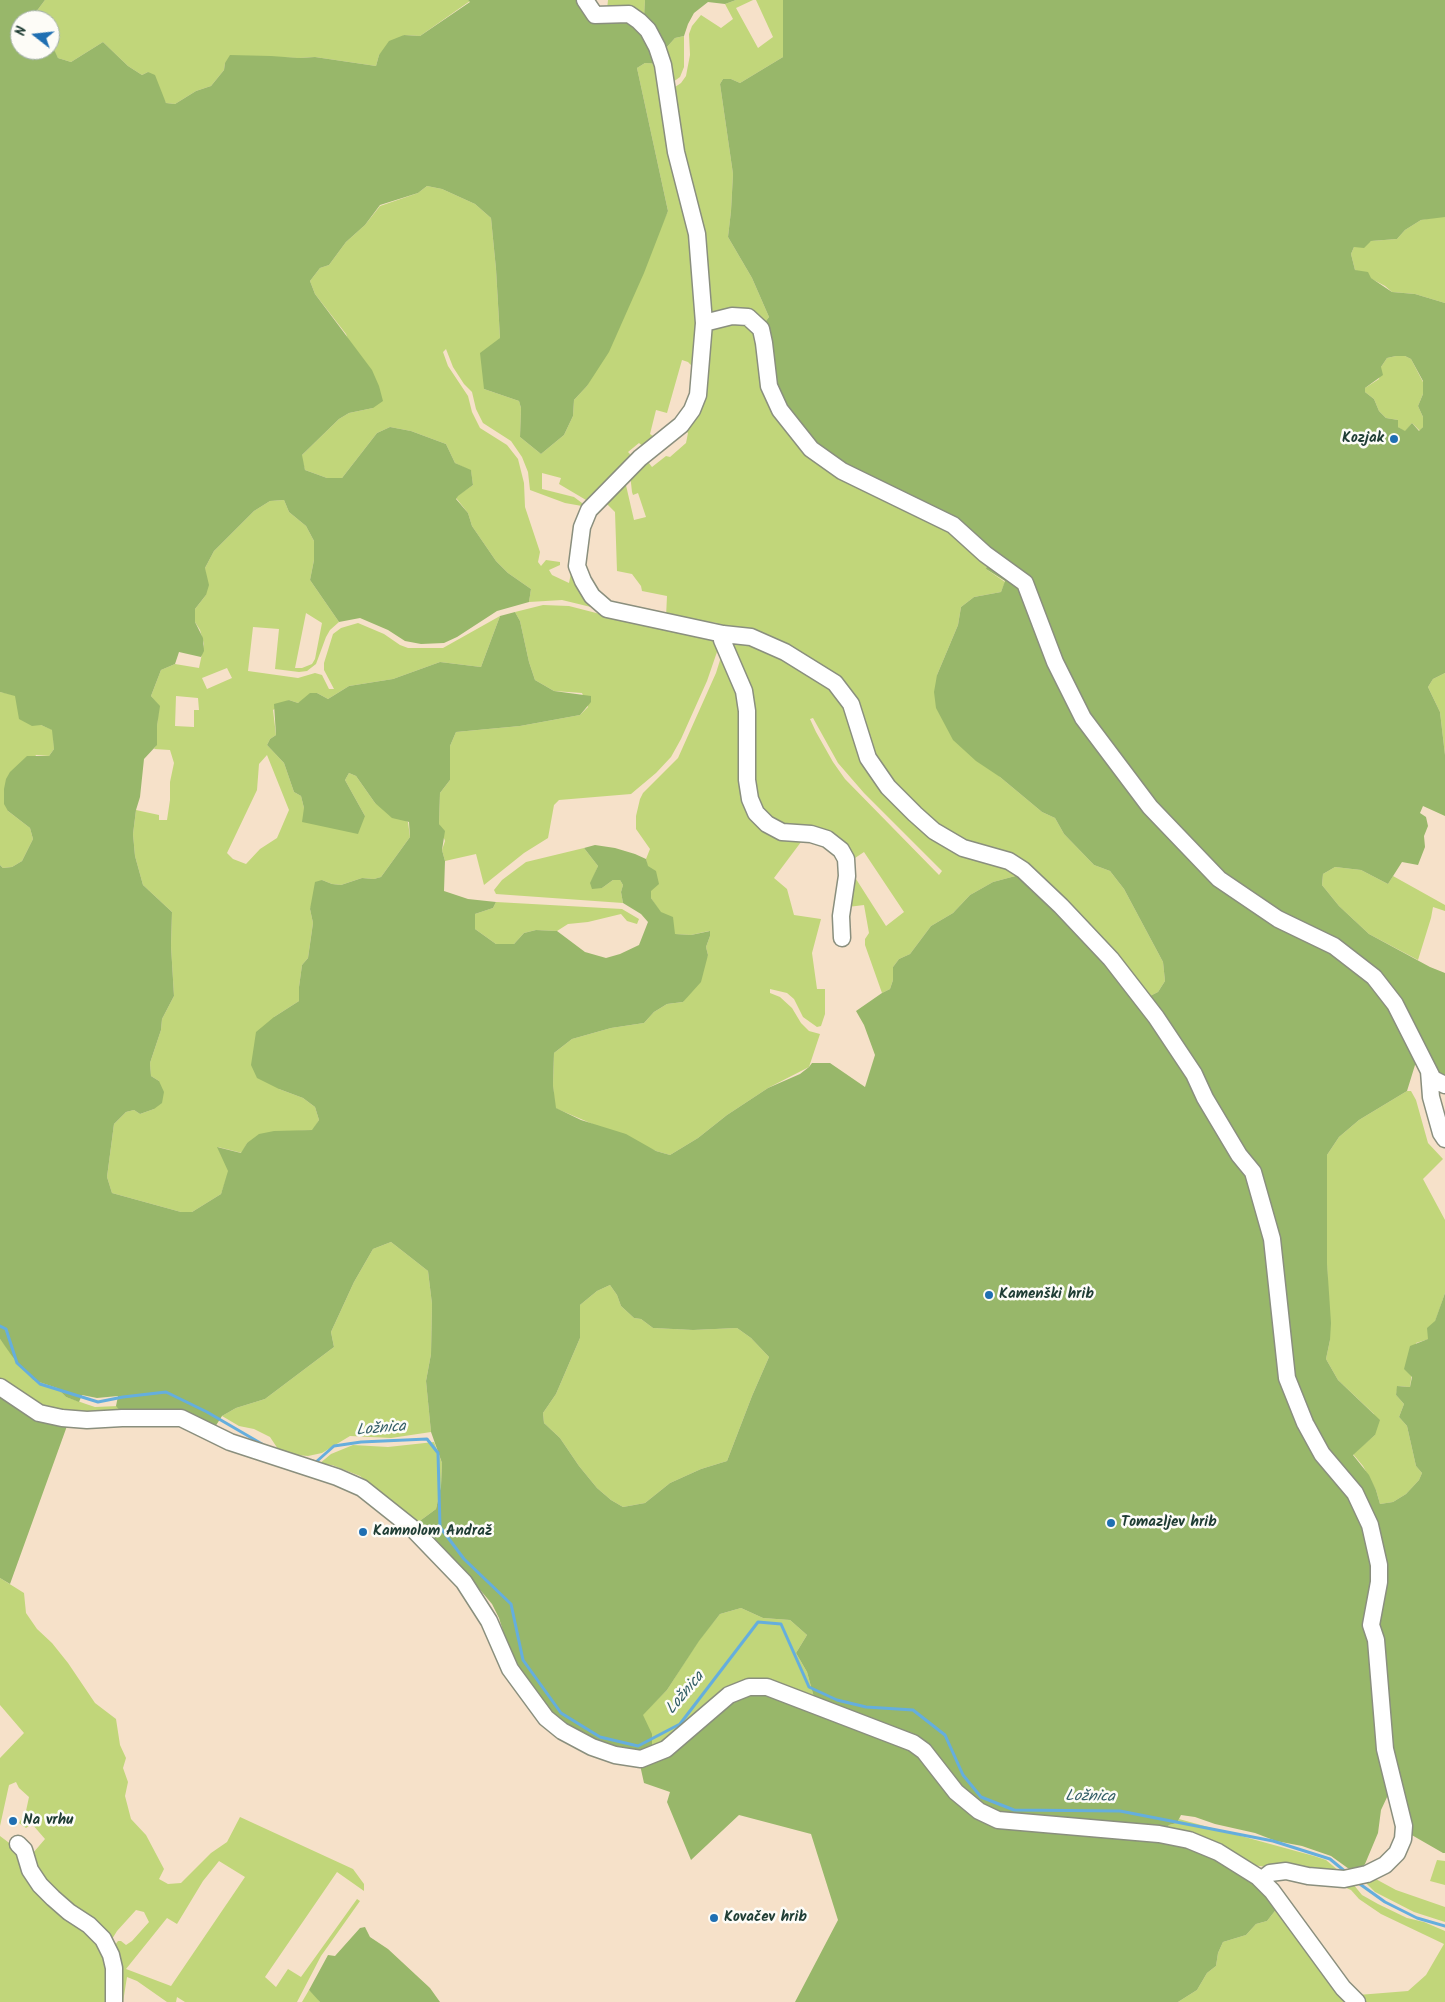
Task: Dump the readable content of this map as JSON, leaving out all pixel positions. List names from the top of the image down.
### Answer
{
  "water": ["Ložnica"],
  "places": [
    "Kozjak",
    "Kamenški hrib",
    "Tomazljev hrib",
    "Kamnolom Andraž",
    "Na vrhu",
    "Kovačev hrib"
  ],
  "north": "left"
}
